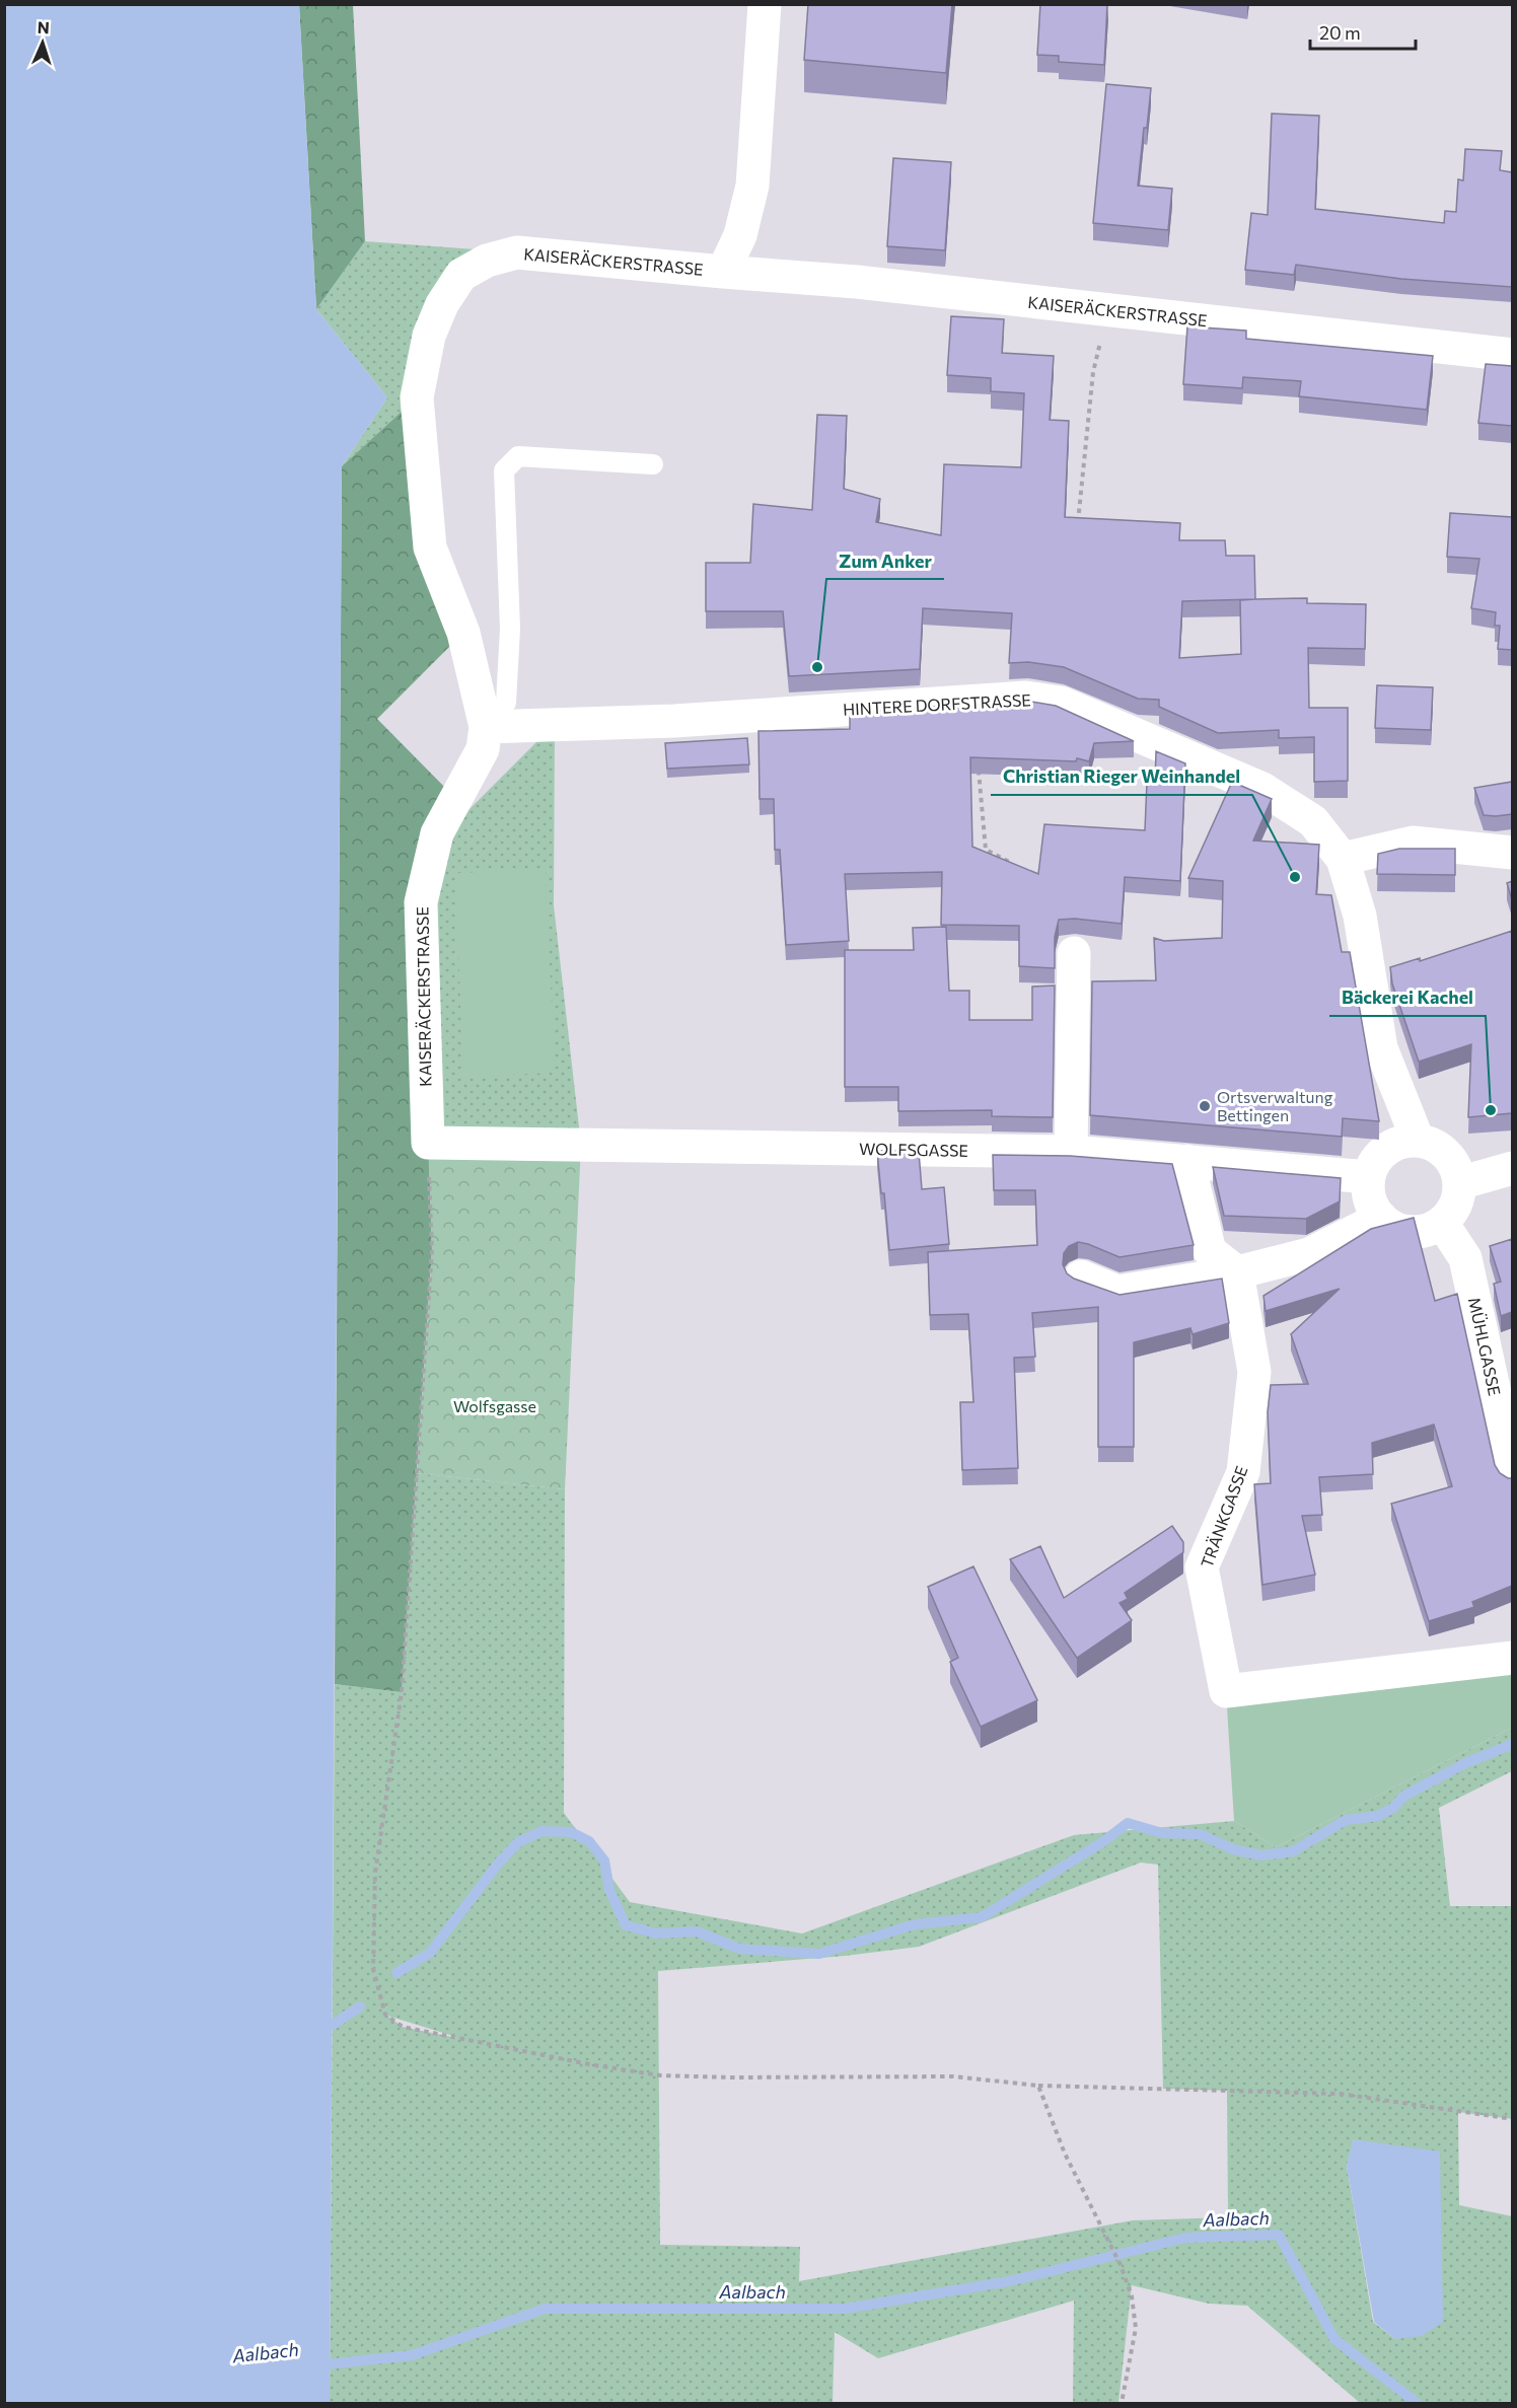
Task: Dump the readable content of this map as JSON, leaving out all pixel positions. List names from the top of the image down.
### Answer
{
  "streets": {
    "street": [
      "KAISERÄCKERSTRASSE",
      "HINTERE DORFSTRASSE",
      "WOLFSGASSE",
      "MÜHLGASSE",
      "TRÄNKGASSE"
    ]
  },
  "crossings": [
    ["KAISERÄCKERSTRASSE", "HINTERE DORFSTRASSE"],
    ["KAISERÄCKERSTRASSE", "WOLFSGASSE"],
    ["HINTERE DORFSTRASSE", "WOLFSGASSE"],
    ["HINTERE DORFSTRASSE", "MÜHLGASSE"],
    ["WOLFSGASSE", "MÜHLGASSE"]
  ],
  "water": ["Aalbach"],
  "parks": ["Wolfsgasse"],
  "places": [
    "Zum Anker",
    "Christian Rieger Weinhandel",
    "Ortsverwaltung Bettingen",
    "Bäckerei Kachel"
  ],
  "scale_bar": "20 m",
  "north": "top"
}
